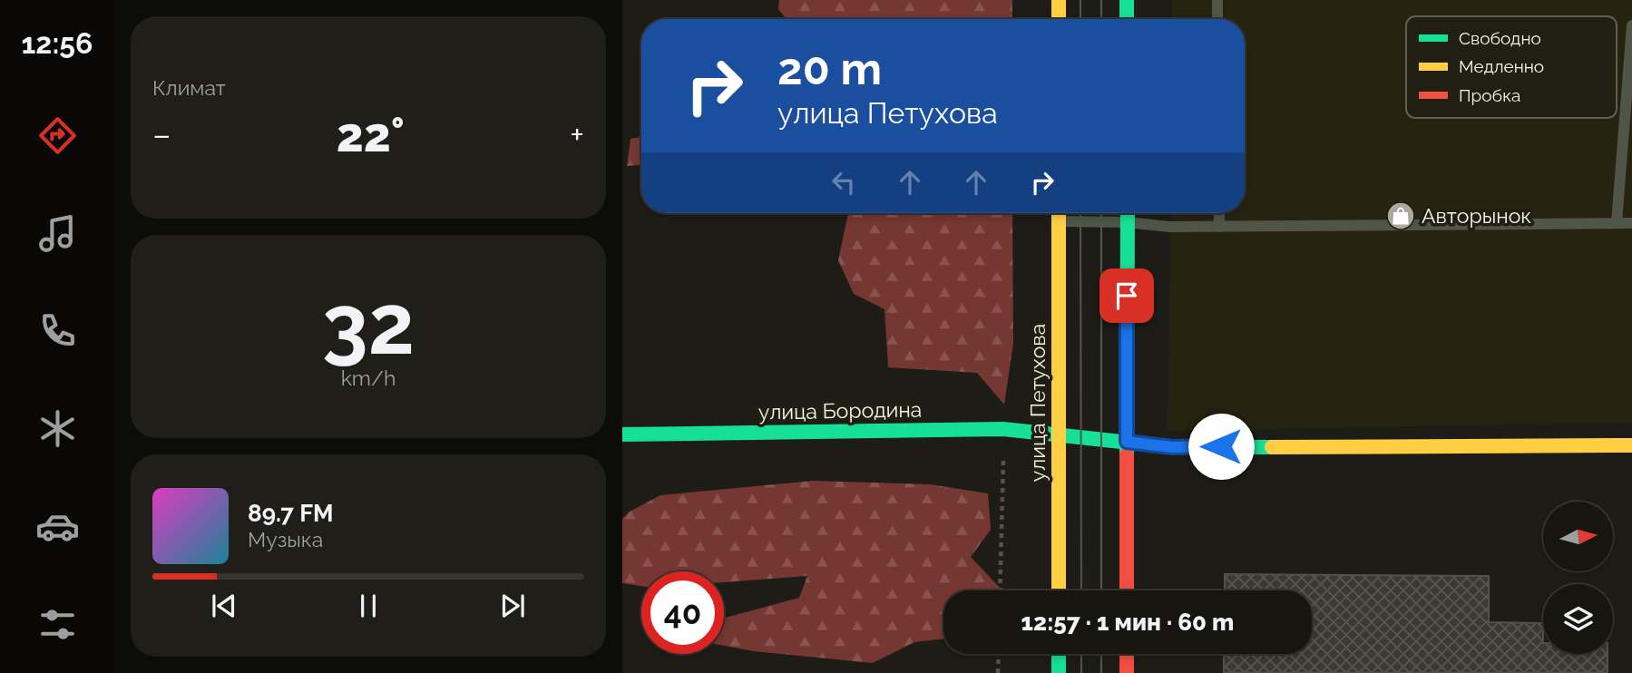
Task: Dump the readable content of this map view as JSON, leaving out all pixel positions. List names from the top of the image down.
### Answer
{
  "streets": {
    "main road": ["улица Петухова", "улица Бородина"]
  },
  "crossings": [
    ["улица Петухова", "улица Бородина"]
  ],
  "places": {
    "shop": ["Авторынок"]
  },
  "legend": ["Свободно", "Медленно", "Пробка"],
  "north": "right",
  "page": {
    "tabs": "12:56",
    "tile": [
      "Климат",
      ["32", "km/h"]
    ],
    "turn": ["20 m", "улица Петухова"],
    "heat": ["−", "22°", "+"],
    "song": ["89.7 FM", "Музыка"],
    "limit": "40",
    "trip": "12:57 · 1 мин · 60 m"
  }
}
